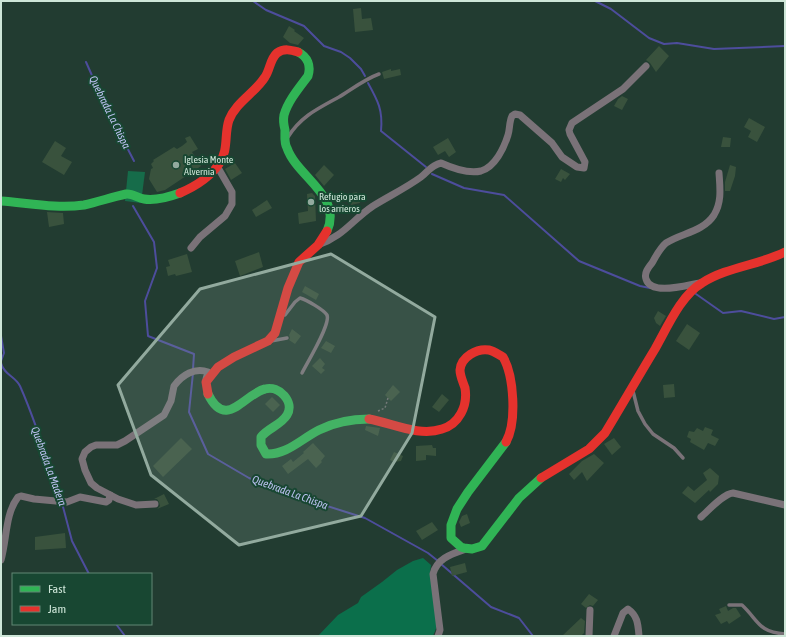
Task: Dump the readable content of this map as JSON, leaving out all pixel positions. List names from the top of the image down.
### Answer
{
  "water": ["Quebrada La Chispa", "Quebrada La Madera"],
  "places": ["Iglesia Monte Alvernia", "Refugio para los arrieros"],
  "legend": ["Fast", "Jam"]
}
